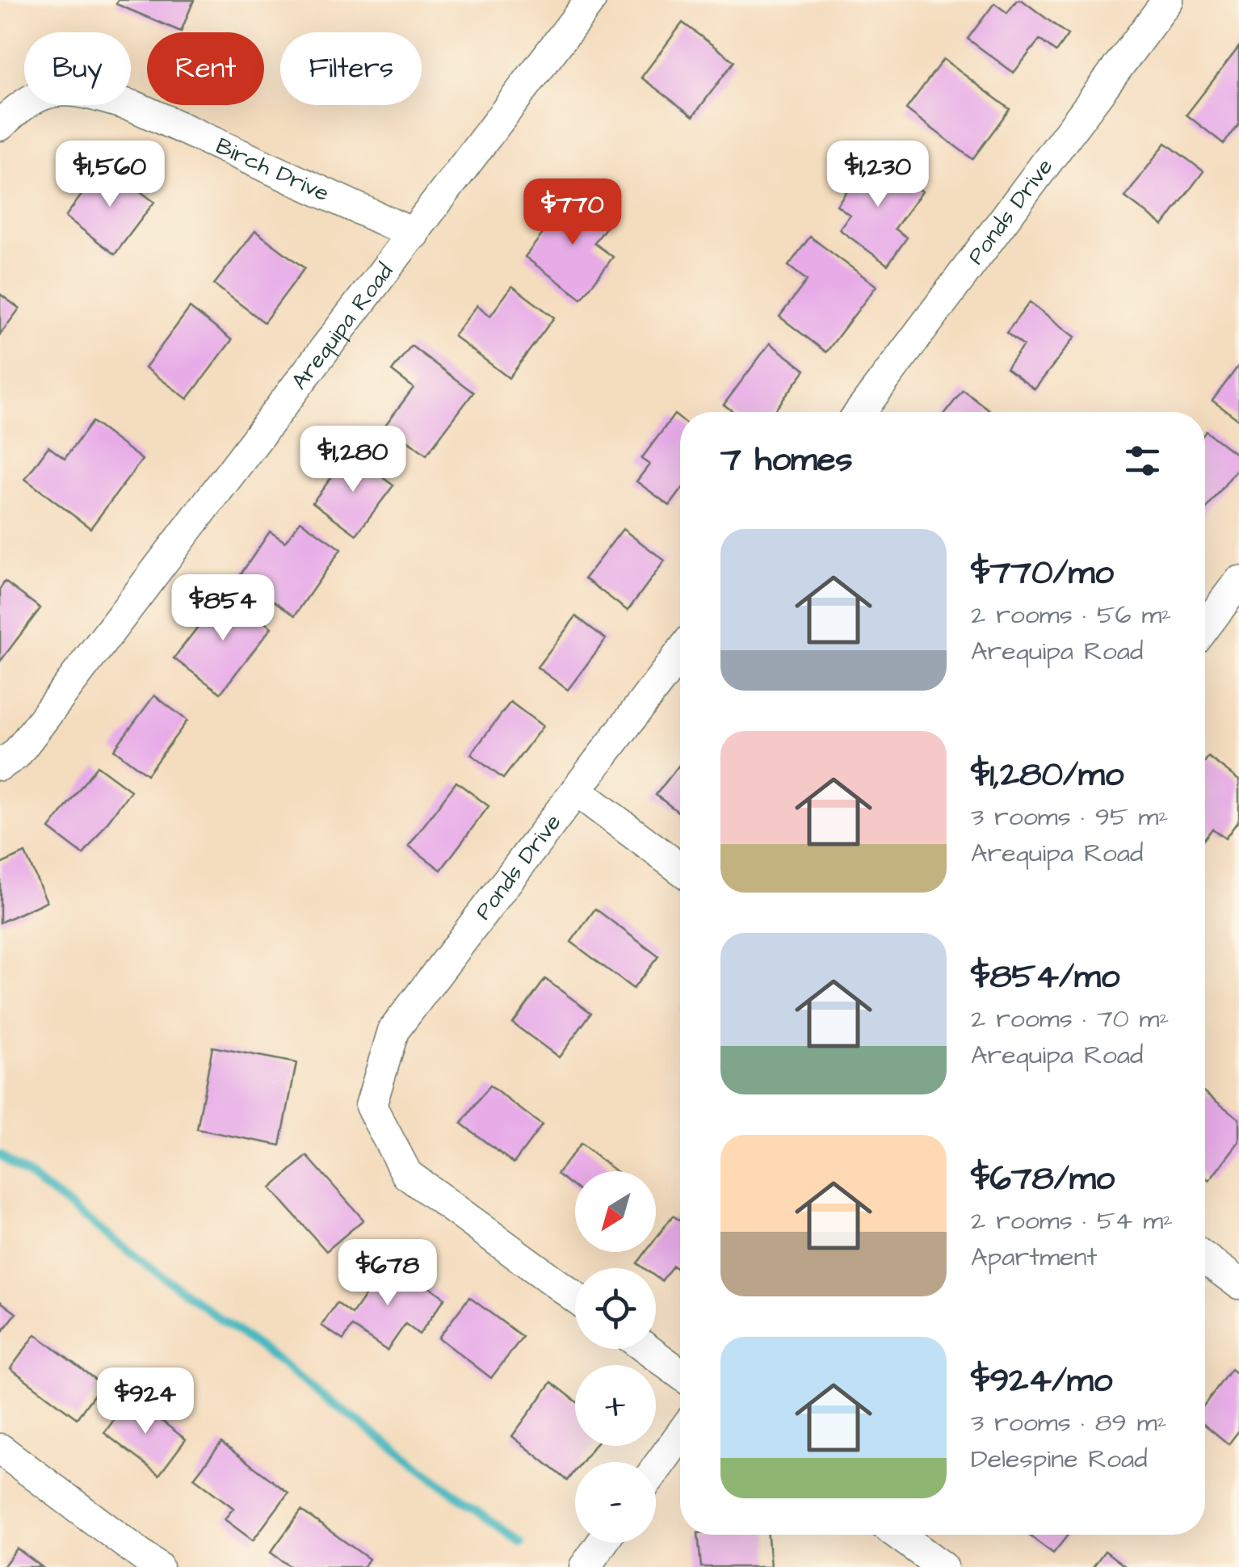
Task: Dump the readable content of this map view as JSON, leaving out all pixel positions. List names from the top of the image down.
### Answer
{
  "streets": {
    "street": ["Birch Drive", "Ponds Drive", "Arequipa Road"]
  },
  "crossings": [
    ["Birch Drive", "Arequipa Road"]
  ],
  "north": "bottom left",
  "page": {
    "chip": ["Buy", "Rent", "Filters"],
    "price": [
      "$1,560",
      "$1,230",
      "$770",
      "$1,280",
      "$854",
      "$678",
      "$924"
    ],
    "heading": "7 homes",
    "list": [
      {
        "name": "$770/mo",
        "note": "2 rooms · 56 m² · Arequipa Road"
      },
      {
        "name": "$1,280/mo",
        "note": "3 rooms · 95 m² · Arequipa Road"
      },
      {
        "name": "$854/mo",
        "note": "2 rooms · 70 m² · Arequipa Road"
      },
      {
        "name": "$678/mo",
        "note": "2 rooms · 54 m² · Apartment"
      },
      {
        "name": "$924/mo",
        "note": "3 rooms · 89 m² · Delespine Road"
      }
    ],
    "map_buttons": ["+", "−"]
  }
}
